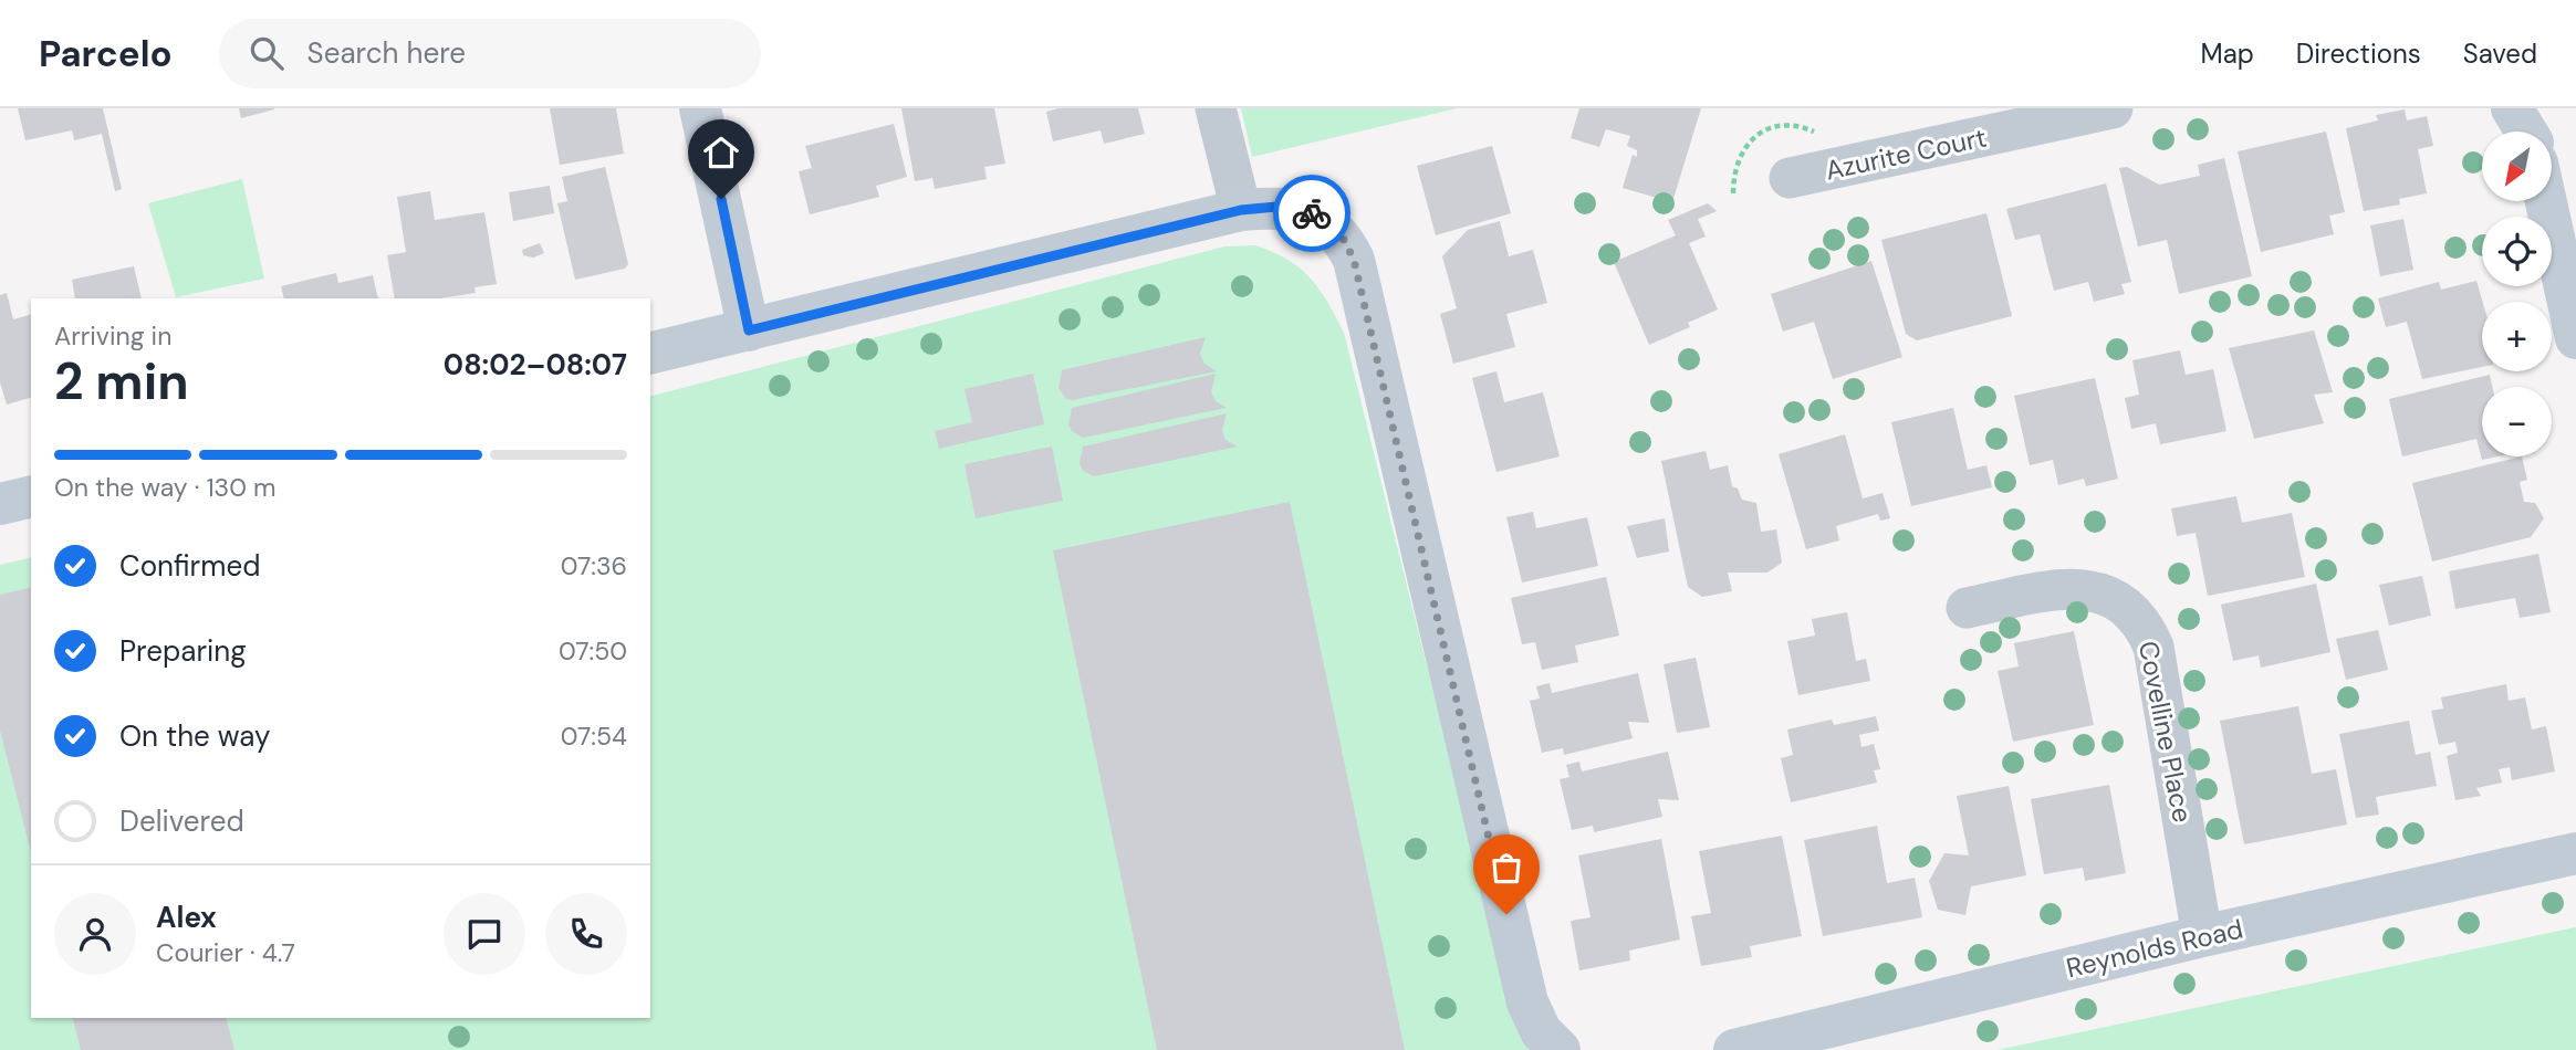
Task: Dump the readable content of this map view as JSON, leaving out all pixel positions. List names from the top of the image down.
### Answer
{
  "streets": {
    "street": ["Azurite Court", "Covelline Place", "Reynolds Road"]
  },
  "crossings": [
    ["Covelline Place", "Reynolds Road"]
  ],
  "north": "bottom left",
  "page": {
    "header": "Parcelo",
    "search": "Search here",
    "nav": ["Map", "Directions", "Saved"],
    "map_buttons": ["+", "−"],
    "heading": ["2 min", "Arriving in", "08:02–08:07"],
    "panel": ["Alex", "Courier · 4.7"],
    "bar": "On the way · 130 m",
    "list": [
      ["Confirmed", "07:36"],
      ["Preparing", "07:50"],
      ["On the way", "07:54"],
      "Delivered"
    ]
  }
}
